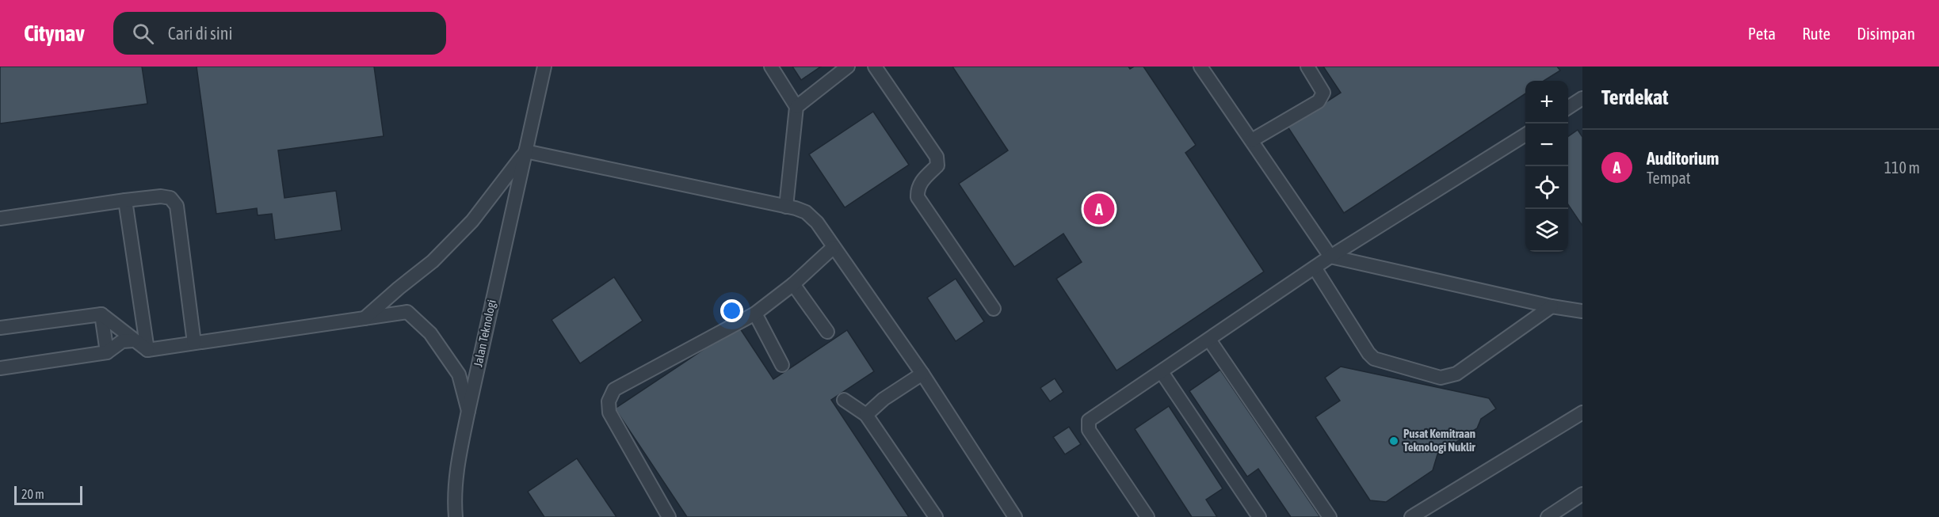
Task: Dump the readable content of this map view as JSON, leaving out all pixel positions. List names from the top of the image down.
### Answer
{
  "streets": {
    "lane": ["Jalan Teknologi"]
  },
  "places": ["Pusat Kemitraan Teknologi Nuklir"],
  "scale_bar": "20 m",
  "page": {
    "header": "Citynav",
    "search": "Cari di sini",
    "nav": ["Peta", "Rute", "Disimpan"],
    "heading": "Terdekat",
    "map_buttons": ["+", "−"],
    "list": [
      {
        "mark": "A",
        "name": "Auditorium",
        "note": "Tempat",
        "value": "110 m"
      }
    ],
    "pins": "A",
    "scale": "20 m"
  }
}
